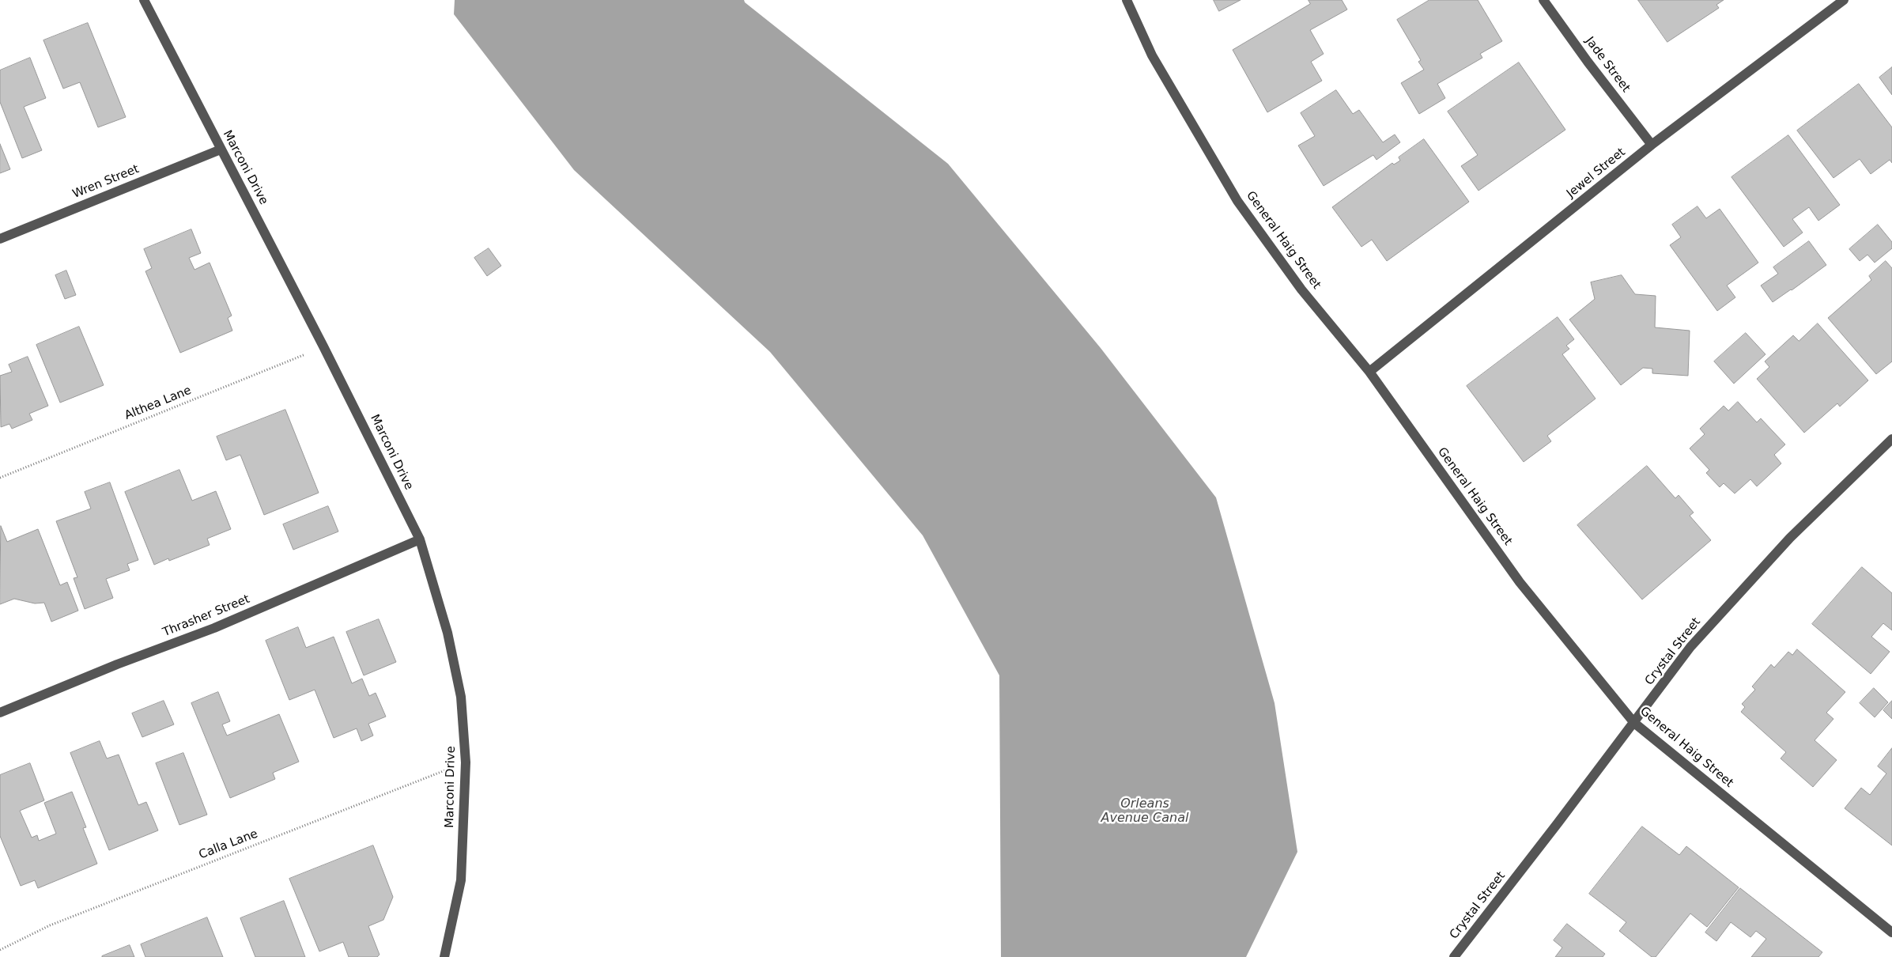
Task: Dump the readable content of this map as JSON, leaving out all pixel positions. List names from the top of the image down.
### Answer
{
  "streets": {
    "street": [
      "Jade Street",
      "Marconi Drive",
      "Jewel Street",
      "Wren Street",
      "General Haig Street",
      "Thrasher Street",
      "Crystal Street"
    ],
    "path": ["Althea Lane", "Calla Lane"]
  },
  "crossings": [
    ["Jade Street", "Jewel Street"],
    ["Marconi Drive", "Wren Street"],
    ["Marconi Drive", "Althea Lane"],
    ["Marconi Drive", "Thrasher Street"],
    ["Marconi Drive", "Calla Lane"],
    ["Jewel Street", "General Haig Street"],
    ["General Haig Street", "Crystal Street"]
  ],
  "water": ["Orleans Avenue Canal"]
}
